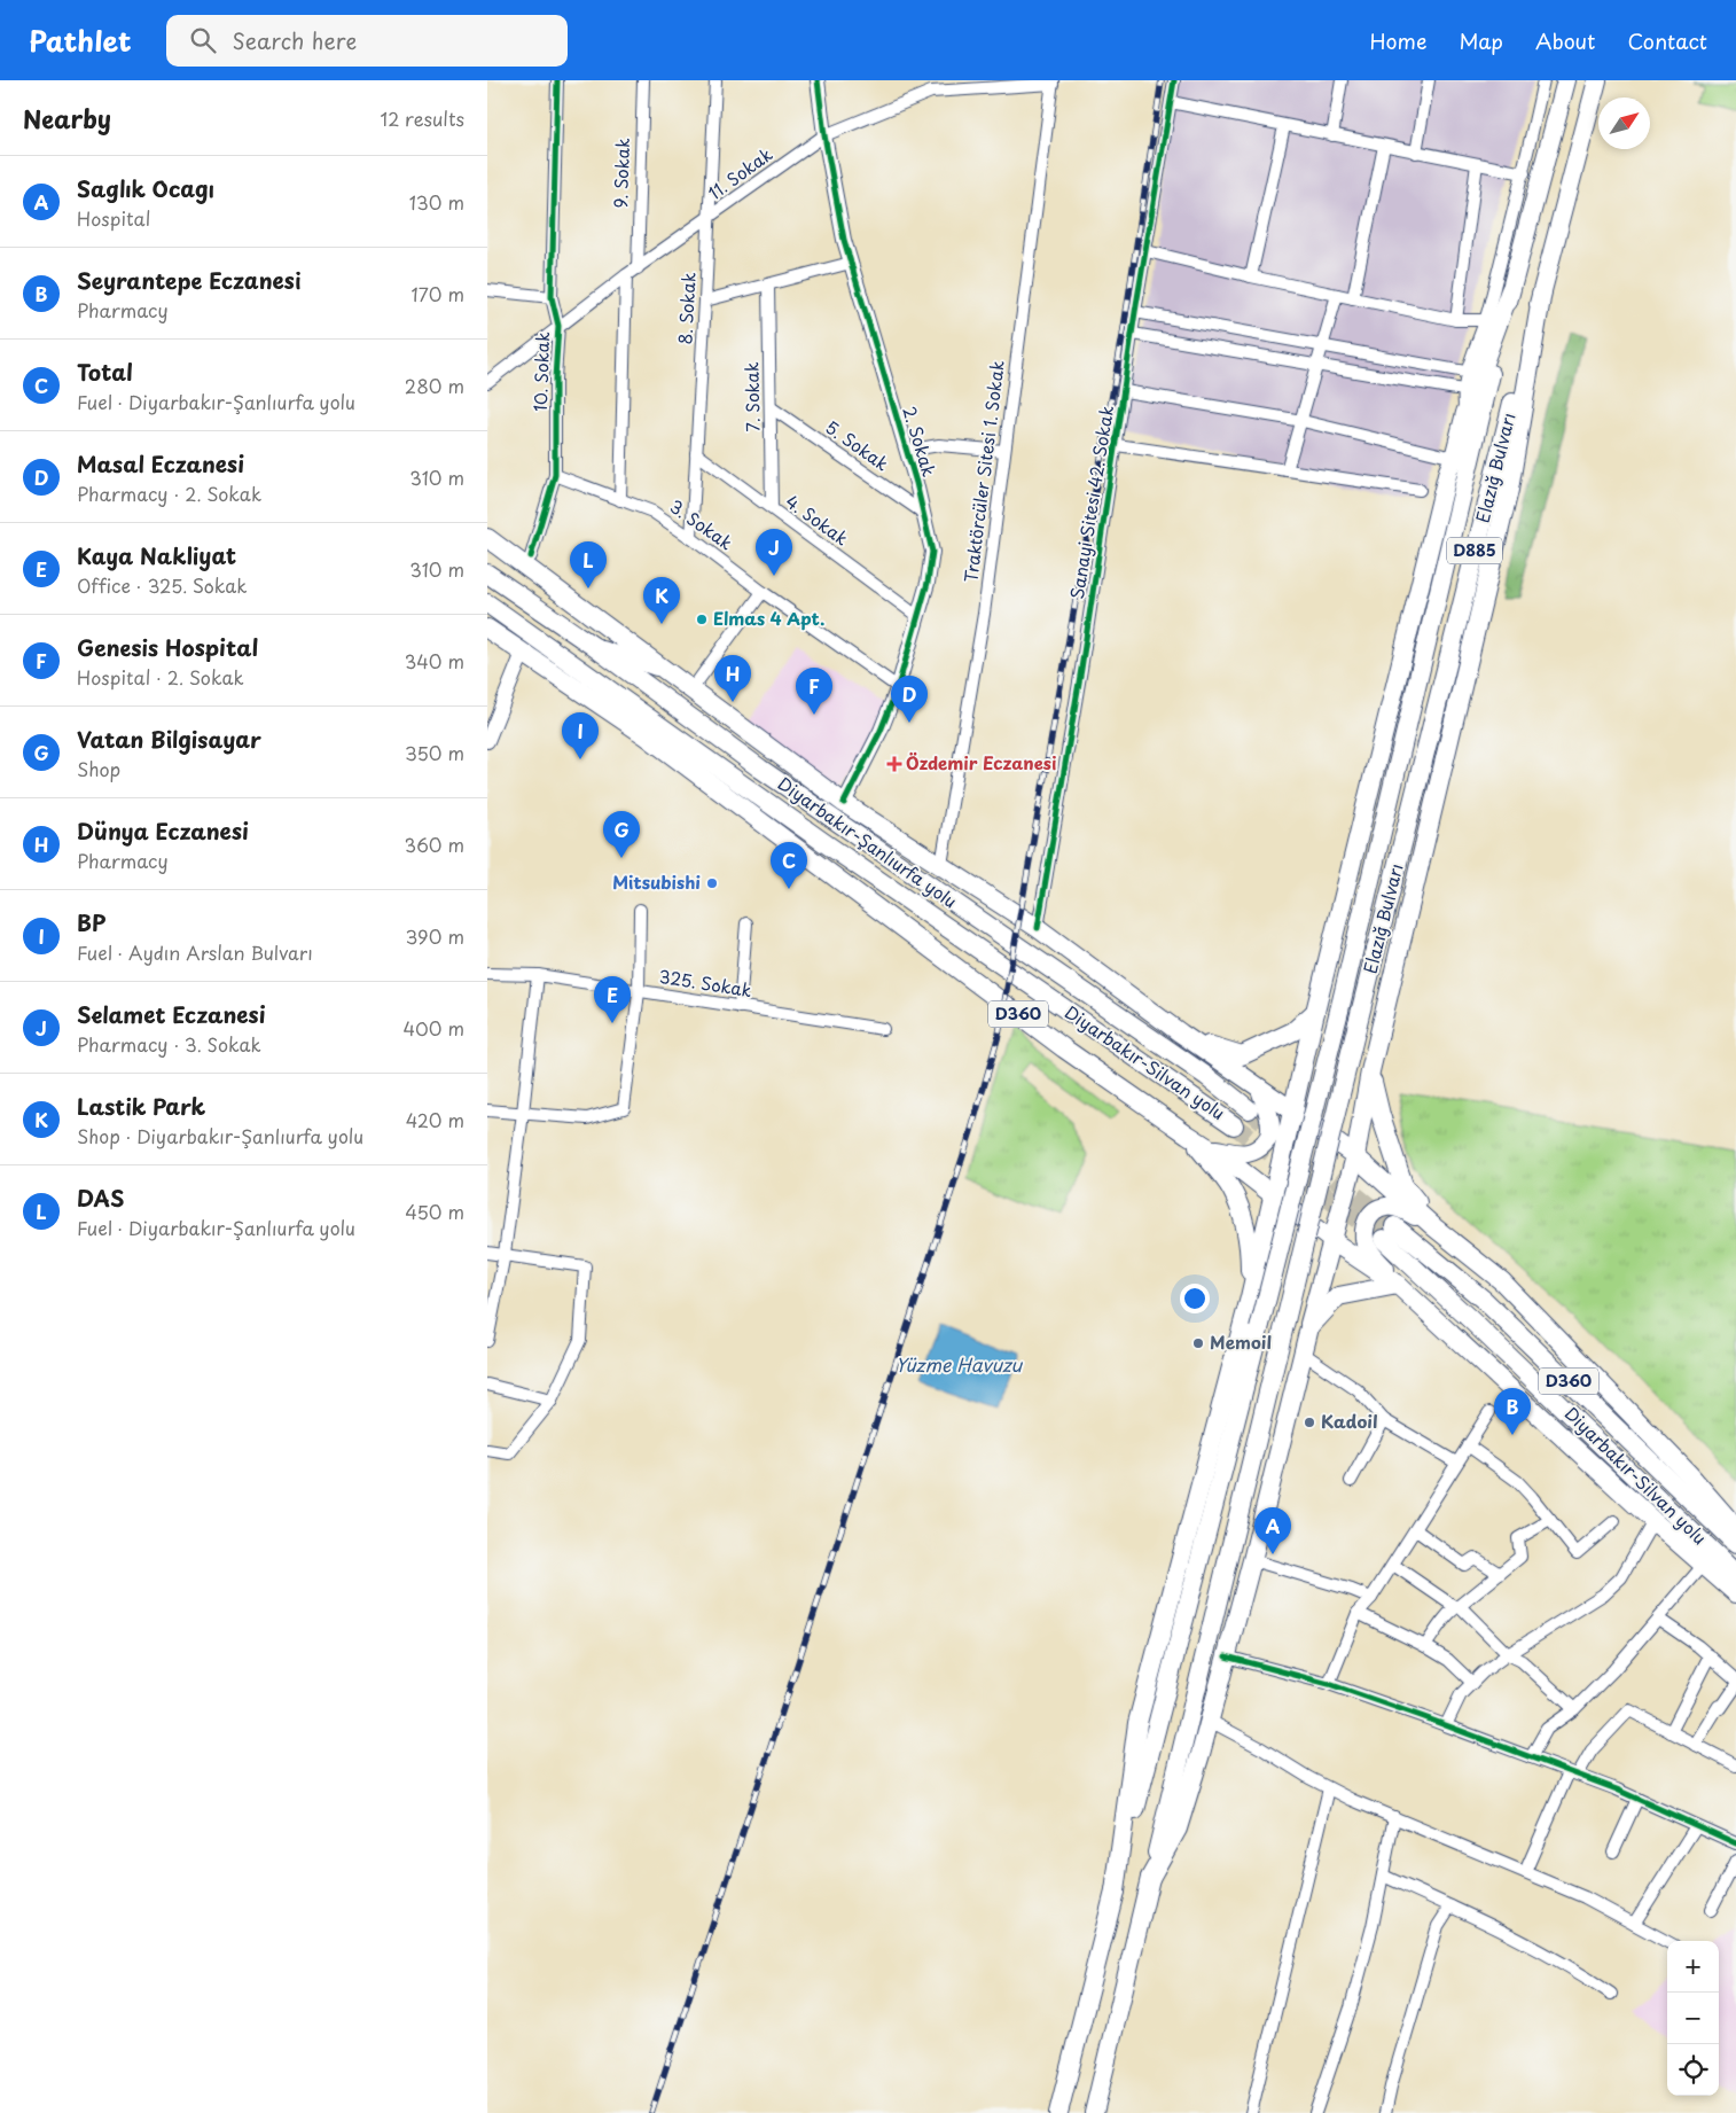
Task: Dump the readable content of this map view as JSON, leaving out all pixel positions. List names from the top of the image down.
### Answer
{
  "streets": {
    "main road": [
      "Elazığ Bulvarı",
      "D885",
      "Diyarbakır-Şanlıurfa yolu",
      "D360",
      "Diyarbakır-Silvan yolu"
    ],
    "street": [
      "9. Sokak",
      "11. Sokak",
      "8. Sokak",
      "10. Sokak",
      "7. Sokak",
      "2. Sokak",
      "5. Sokak",
      "Traktörcüler Sitesi 1. Sokak",
      "Sanayi Sitesi 42. Sokak",
      "4. Sokak",
      "3. Sokak",
      "325. Sokak"
    ]
  },
  "crossings": [
    ["9. Sokak", "11. Sokak"],
    ["11. Sokak", "8. Sokak"],
    ["11. Sokak", "10. Sokak"],
    ["11. Sokak", "2. Sokak"],
    ["11. Sokak", "Traktörcüler Sitesi 1. Sokak"],
    ["8. Sokak", "4. Sokak"],
    ["8. Sokak", "3. Sokak"],
    ["10. Sokak", "3. Sokak"],
    ["7. Sokak", "5. Sokak"],
    ["7. Sokak", "4. Sokak"],
    ["2. Sokak", "5. Sokak"],
    ["2. Sokak", "4. Sokak"],
    ["2. Sokak", "3. Sokak"],
    ["D360", "Diyarbakır-Silvan yolu"]
  ],
  "water": ["Yüzme Havuzu"],
  "places": {
    "other": [
      "Elmas 4 Apt.",
      "Mitsubishi",
      "Memoil",
      "Kadoil"
    ],
    "health": ["Özdemir Eczanesi"]
  },
  "north": "top right",
  "page": {
    "header": "Pathlet",
    "search": "Search here",
    "nav": [
      "Home",
      "Map",
      "About",
      "Contact"
    ],
    "heading": ["Nearby", "12 results"],
    "list": [
      {
        "mark": "A",
        "name": "Saglık Ocagı",
        "note": "Hospital",
        "value": "130 m"
      },
      {
        "mark": "B",
        "name": "Seyrantepe Eczanesi",
        "note": "Pharmacy",
        "value": "170 m"
      },
      {
        "mark": "C",
        "name": "Total",
        "note": "Fuel · Diyarbakır-Şanlıurfa yolu",
        "value": "280 m"
      },
      {
        "mark": "D",
        "name": "Masal Eczanesi",
        "note": "Pharmacy · 2. Sokak",
        "value": "310 m"
      },
      {
        "mark": "E",
        "name": "Kaya Nakliyat",
        "note": "Office · 325. Sokak",
        "value": "310 m"
      },
      {
        "mark": "F",
        "name": "Genesis Hospital",
        "note": "Hospital · 2. Sokak",
        "value": "340 m"
      },
      {
        "mark": "G",
        "name": "Vatan Bilgisayar",
        "note": "Shop",
        "value": "350 m"
      },
      {
        "mark": "H",
        "name": "Dünya Eczanesi",
        "note": "Pharmacy",
        "value": "360 m"
      },
      {
        "mark": "I",
        "name": "BP",
        "note": "Fuel · Aydın Arslan Bulvarı",
        "value": "390 m"
      },
      {
        "mark": "J",
        "name": "Selamet Eczanesi",
        "note": "Pharmacy · 3. Sokak",
        "value": "400 m"
      },
      {
        "mark": "K",
        "name": "Lastik Park",
        "note": "Shop · Diyarbakır-Şanlıurfa yolu",
        "value": "420 m"
      },
      {
        "mark": "L",
        "name": "DAS",
        "note": "Fuel · Diyarbakır-Şanlıurfa yolu",
        "value": "450 m"
      }
    ],
    "pins": [
      "J",
      "L",
      "K",
      "H",
      "F",
      "D",
      "I",
      "G",
      "C",
      "E",
      "B",
      "A"
    ],
    "map_buttons": ["+", "−"]
  }
}
